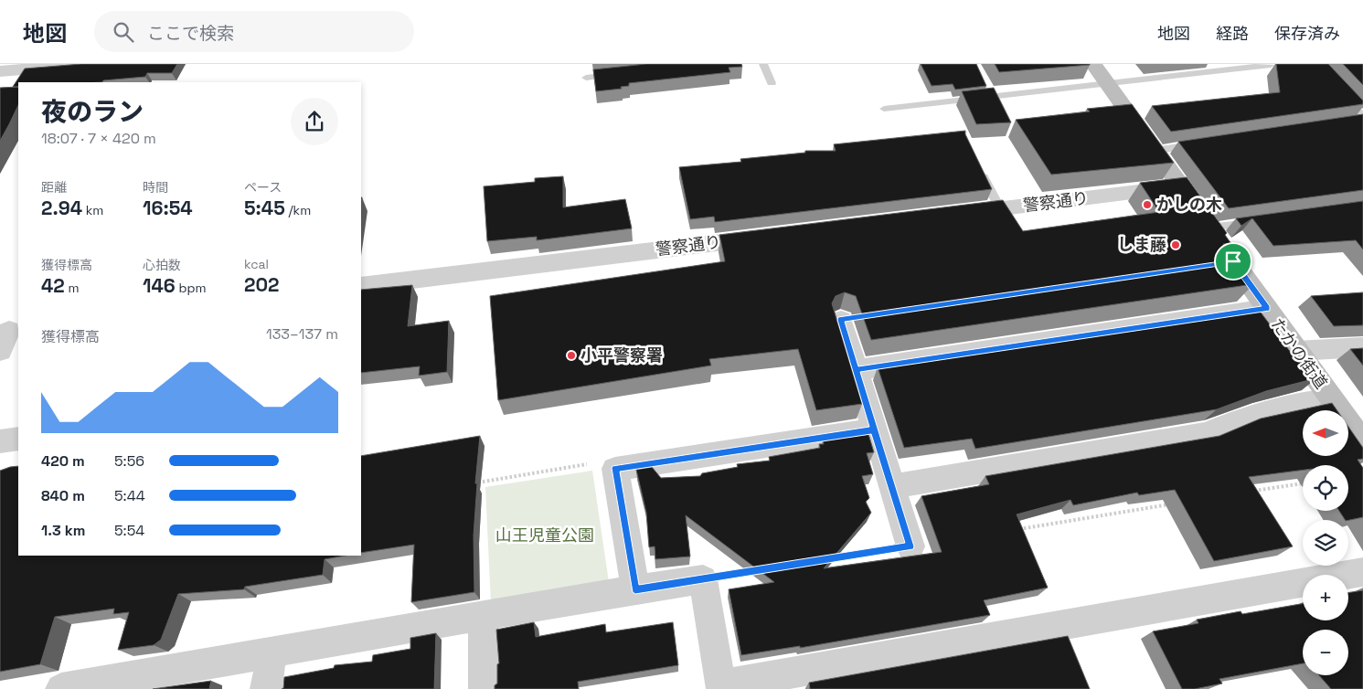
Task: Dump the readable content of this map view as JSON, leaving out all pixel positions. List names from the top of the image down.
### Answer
{
  "streets": {
    "street": ["警察通り", "たかの街道"]
  },
  "crossings": [
    ["警察通り", "たかの街道"]
  ],
  "parks": ["山王児童公園"],
  "places": ["かしの木", "しま藤", "小平警察署"],
  "north": "left",
  "page": {
    "header": "地図",
    "search": "ここで検索",
    "nav": ["地図", "経路", "保存済み"],
    "heading": ["夜のラン", "18:07 · 7 × 420 m"],
    "stats": [
      ["距離", "2.94 km"],
      ["時間", "16:54"],
      ["ペース", "5:45 /km"],
      ["獲得標高", "42 m"],
      ["心拍数", "146 bpm"],
      ["kcal", "202"]
    ],
    "chart": ["獲得標高", "133–137 m"],
    "map_buttons": ["+", "−"],
    "list": [
      {
        "name": "420 m",
        "note": "5:56"
      },
      {
        "name": "840 m",
        "note": "5:44"
      },
      {
        "name": "1.3 km",
        "note": "5:54"
      }
    ]
  }
}
